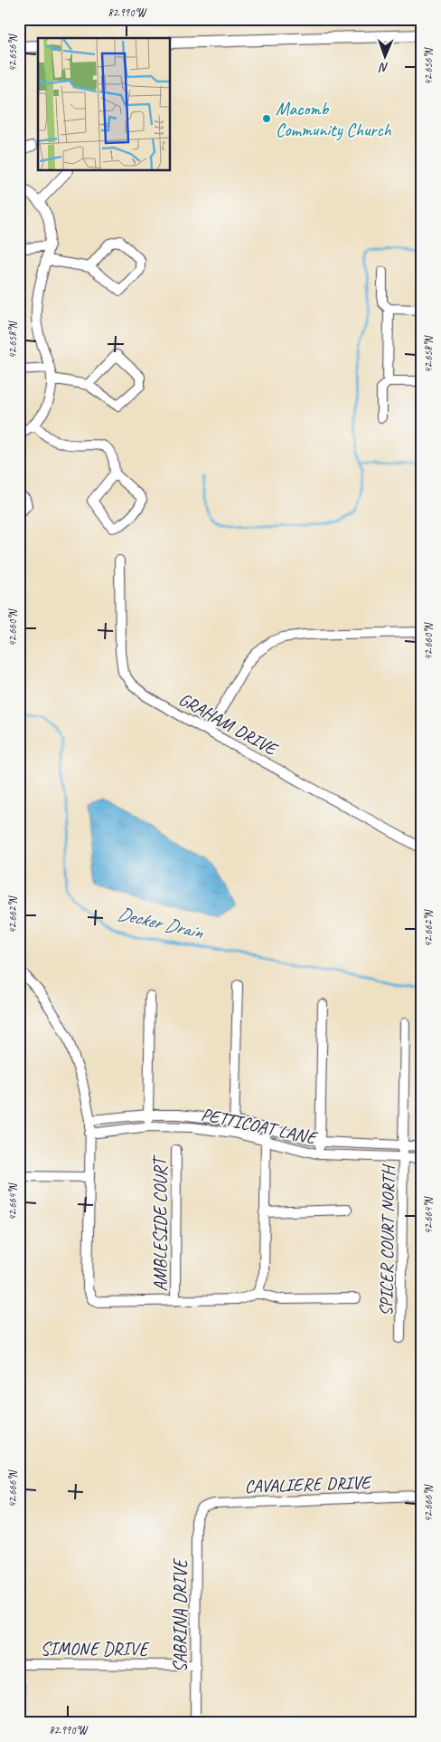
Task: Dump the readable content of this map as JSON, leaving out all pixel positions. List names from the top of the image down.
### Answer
{
  "streets": {
    "street": [
      "GRAHAM DRIVE",
      "PETTICOAT LANE",
      "AMBLESIDE COURT",
      "SPICER COURT NORTH",
      "CAVALIERE DRIVE",
      "SABRINA DRIVE",
      "SIMONE DRIVE"
    ]
  },
  "crossings": [
    ["PETTICOAT LANE", "SPICER COURT NORTH"],
    ["CAVALIERE DRIVE", "SABRINA DRIVE"],
    ["SABRINA DRIVE", "SIMONE DRIVE"]
  ],
  "water": ["Decker Drain"],
  "places": ["Macomb Community Church"],
  "north": "bottom",
  "coordinates": [
    "82.990°W",
    "42.656°N",
    "42.658°N",
    "42.660°N",
    "42.662°N",
    "42.664°N",
    "42.666°N"
  ]
}
